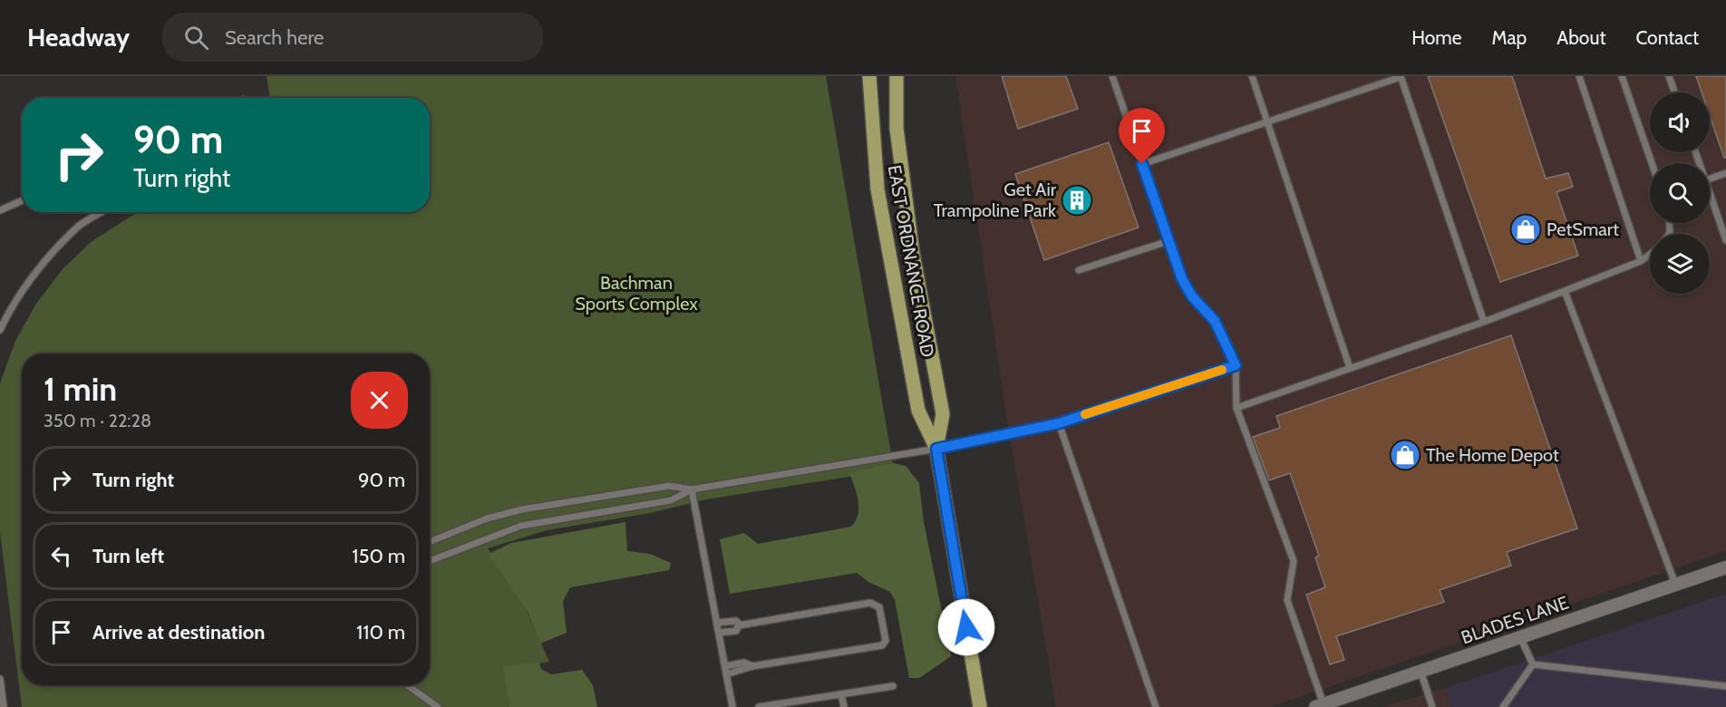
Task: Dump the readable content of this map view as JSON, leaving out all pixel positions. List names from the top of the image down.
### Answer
{
  "streets": {
    "main road": ["EAST ORDNANCE ROAD"],
    "street": ["BLADES LANE"]
  },
  "parks": ["Bachman Sports Complex"],
  "places": {
    "building": ["Get Air Trampoline Park"],
    "shop": ["PetSmart", "The Home Depot"]
  },
  "page": {
    "header": "Headway",
    "search": "Search here",
    "nav": [
      "Home",
      "Map",
      "About",
      "Contact"
    ],
    "turn": ["90 m", "Turn right"],
    "heading": ["1 min", "350 m · 22:28"],
    "list": [
      {
        "name": "Turn right",
        "value": "90 m"
      },
      {
        "name": "Turn left",
        "value": "150 m"
      },
      {
        "name": "Arrive at destination",
        "value": "110 m"
      }
    ]
  }
}
